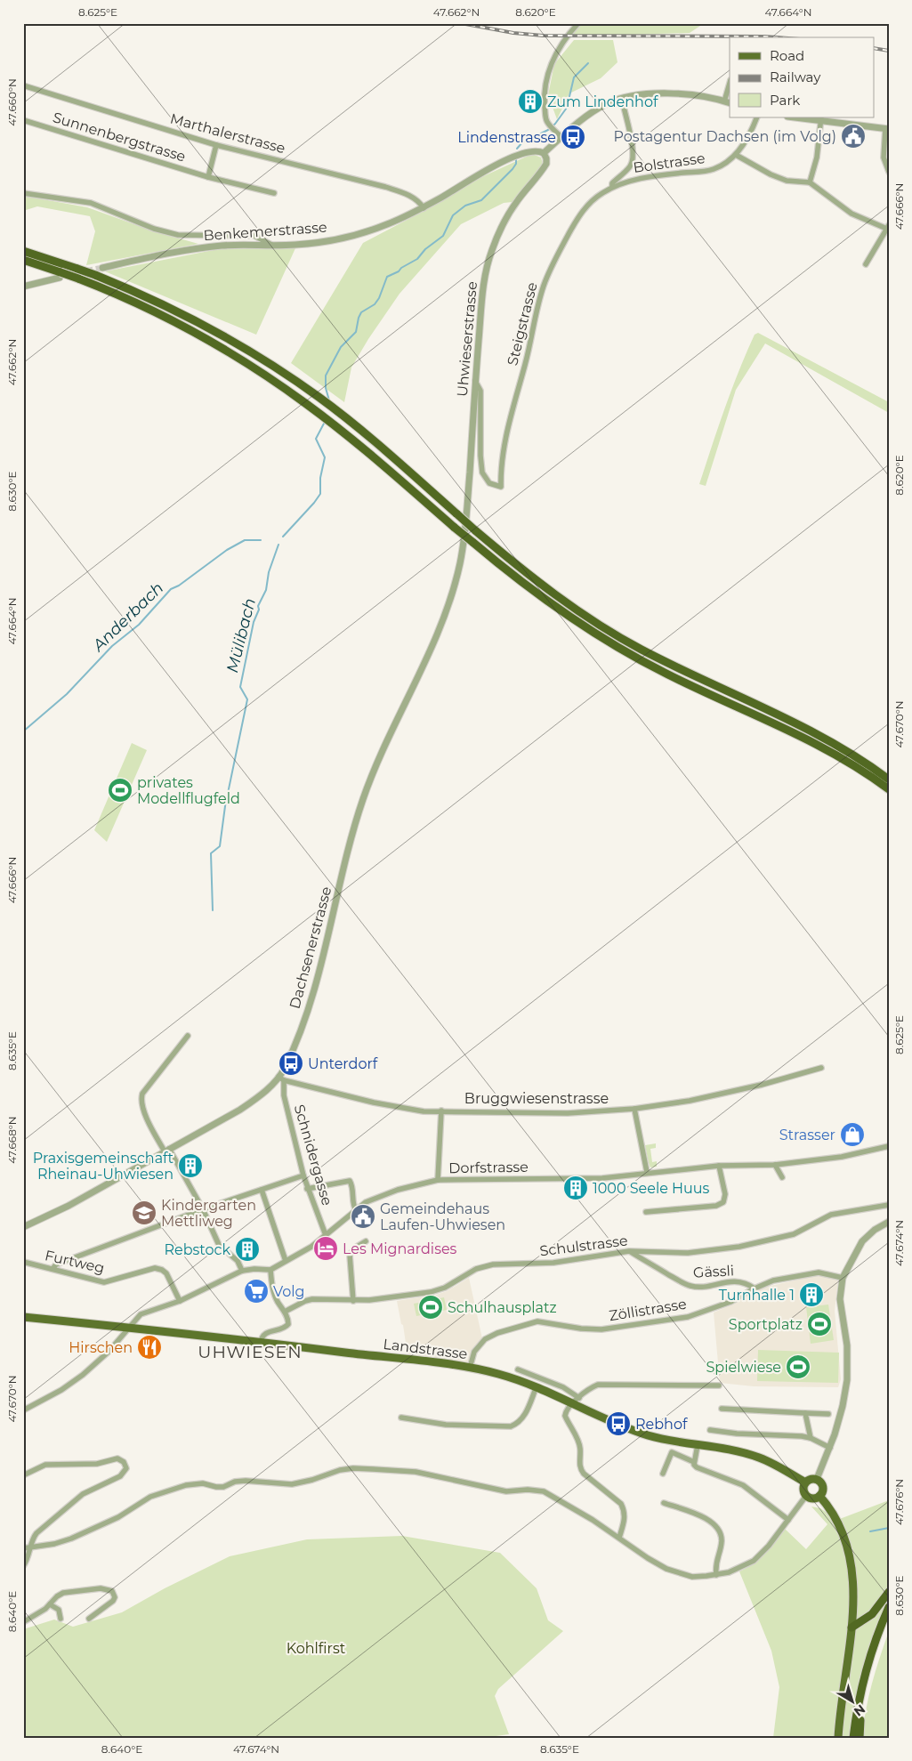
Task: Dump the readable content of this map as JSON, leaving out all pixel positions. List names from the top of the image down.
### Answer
{
  "streets": {
    "main road": ["Landstrasse"],
    "street": [
      "Marthalerstrasse",
      "Sunnenbergstrasse",
      "Bolstrasse",
      "Benkemerstrasse",
      "Steigstrasse",
      "Uhwieserstrasse",
      "Dachsenerstrasse",
      "Bruggwiesenstrasse",
      "Schnidergasse",
      "Dorfstrasse",
      "Schulstrasse",
      "Furtweg",
      "Gässli",
      "Zöllistrasse"
    ]
  },
  "crossings": [
    ["Marthalerstrasse", "Benkemerstrasse"],
    ["Bolstrasse", "Steigstrasse"],
    ["Benkemerstrasse", "Uhwieserstrasse"],
    ["Steigstrasse", "Uhwieserstrasse"],
    ["Uhwieserstrasse", "Dachsenerstrasse"],
    ["Dachsenerstrasse", "Bruggwiesenstrasse"],
    ["Dachsenerstrasse", "Schnidergasse"],
    ["Bruggwiesenstrasse", "Schnidergasse"],
    ["Schnidergasse", "Dorfstrasse"],
    ["Schulstrasse", "Gässli"],
    ["Gässli", "Zöllistrasse"],
    ["Zöllistrasse", "Landstrasse"]
  ],
  "districts": ["UHWIESEN"],
  "water": ["Anderbach", "Mülibach"],
  "parks": ["Kohlfirst"],
  "places": {
    "building": [
      "Zum Lindenhof",
      "Praxisgemeinschaft Rheinau-Uhwiesen",
      "1000 Seele Huus",
      "Rebstock",
      "Turnhalle 1"
    ],
    "public building": ["Postagentur Dachsen (im Volg)", "Gemeindehaus Laufen-Uhwiesen"],
    "bus stop": ["Lindenstrasse", "Unterdorf", "Rebhof"],
    "sports": [
      "privates Modellflugfeld",
      "Schulhausplatz",
      "Sportplatz",
      "Spielwiese"
    ],
    "shop": ["Strasser"],
    "school or university": ["Kindergarten Mettliweg"],
    "hotel": ["Les Mignardises"],
    "supermarket": ["Volg"],
    "restaurant": ["Hirschen"]
  },
  "legend": ["Road", "Railway", "Park"],
  "north": "bottom right",
  "coordinates": [
    "8.625°E",
    "47.662°N",
    "8.620°E",
    "47.664°N",
    "47.660°N",
    "47.666°N",
    "8.630°E",
    "47.670°N",
    "8.635°E",
    "47.668°N",
    "47.674°N",
    "47.676°N",
    "8.640°E"
  ]
}
